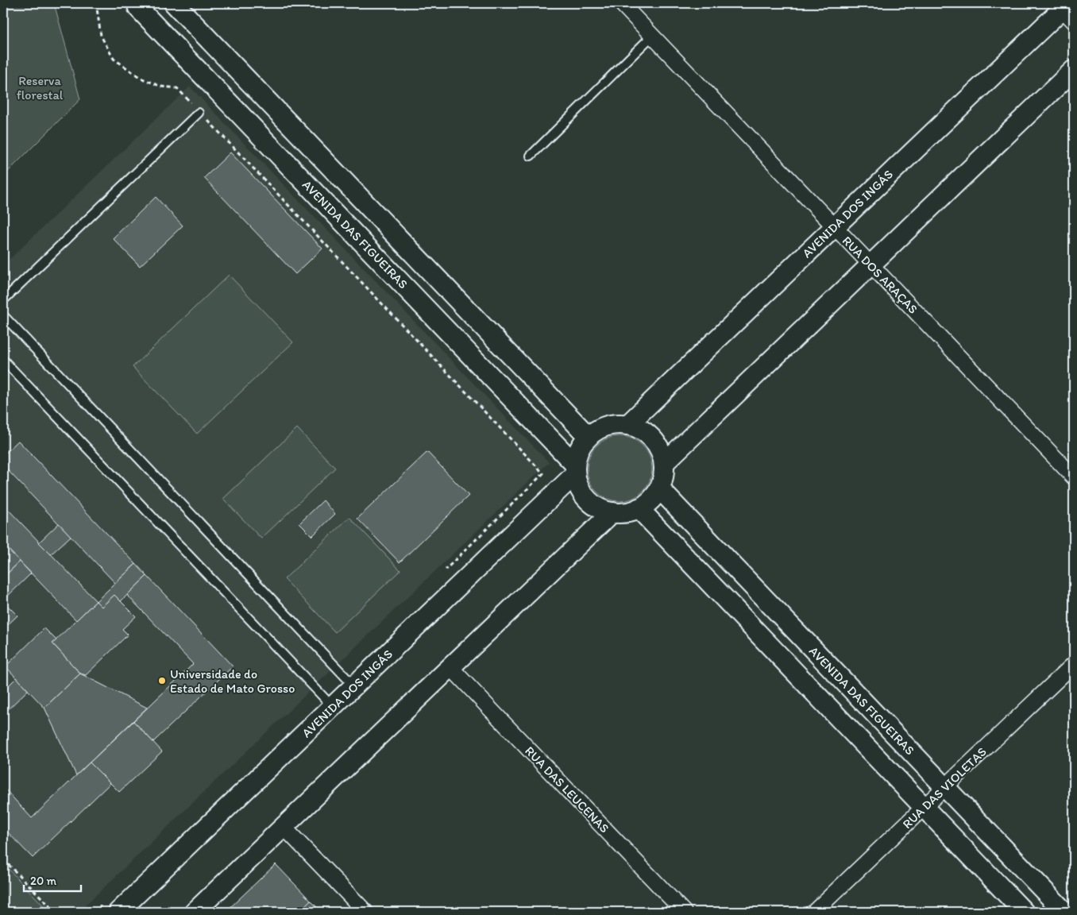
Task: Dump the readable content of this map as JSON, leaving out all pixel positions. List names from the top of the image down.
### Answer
{
  "streets": {
    "street": [
      "AVENIDA DOS INGÁS",
      "AVENIDA DAS FIGUEIRAS",
      "RUA DOS ARAÇAS",
      "RUA DAS VIOLETAS",
      "RUA DAS LEUCENAS"
    ]
  },
  "crossings": [
    ["AVENIDA DOS INGÁS", "AVENIDA DAS FIGUEIRAS"],
    ["AVENIDA DOS INGÁS", "RUA DOS ARAÇAS"],
    ["AVENIDA DAS FIGUEIRAS", "RUA DAS VIOLETAS"]
  ],
  "parks": ["Reserva florestal"],
  "places": ["Universidade do Estado de Mato Grosso"],
  "scale_bar": "20 m"
}
